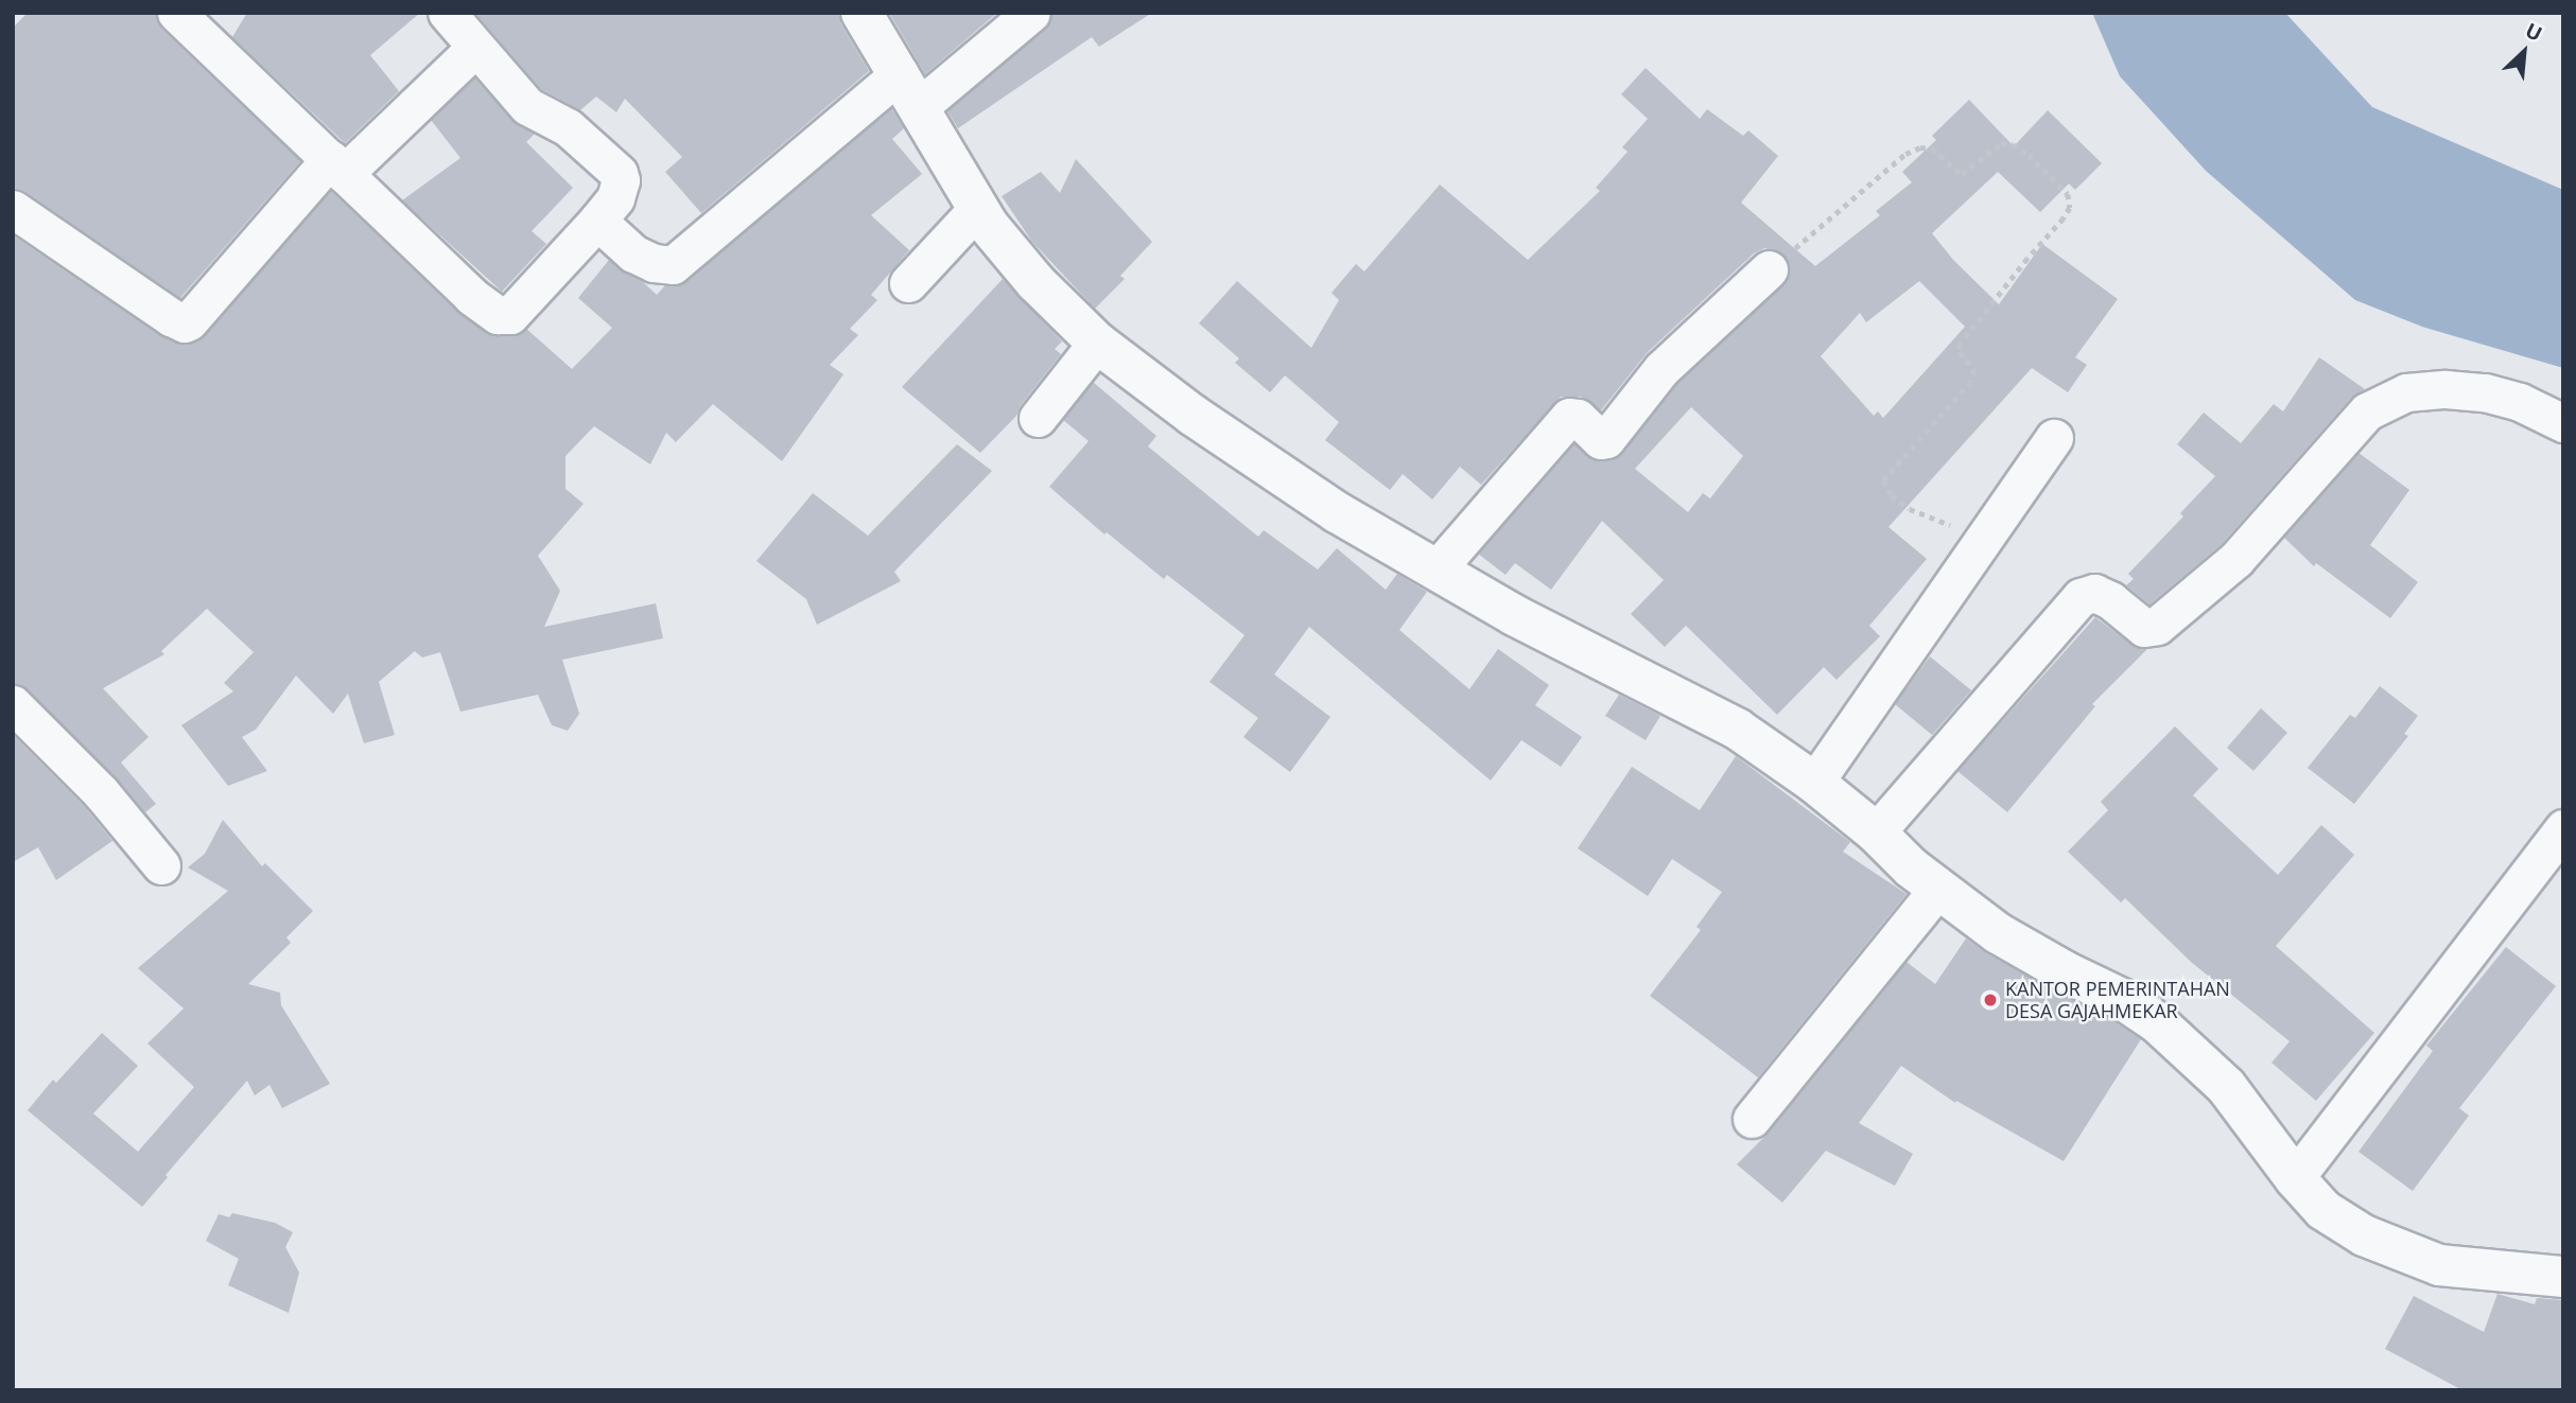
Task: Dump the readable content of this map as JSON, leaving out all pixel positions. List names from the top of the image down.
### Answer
{
  "places": ["KANTOR PEMERINTAHAN DESA GAJAHMEKAR"],
  "north": "top right"
}
